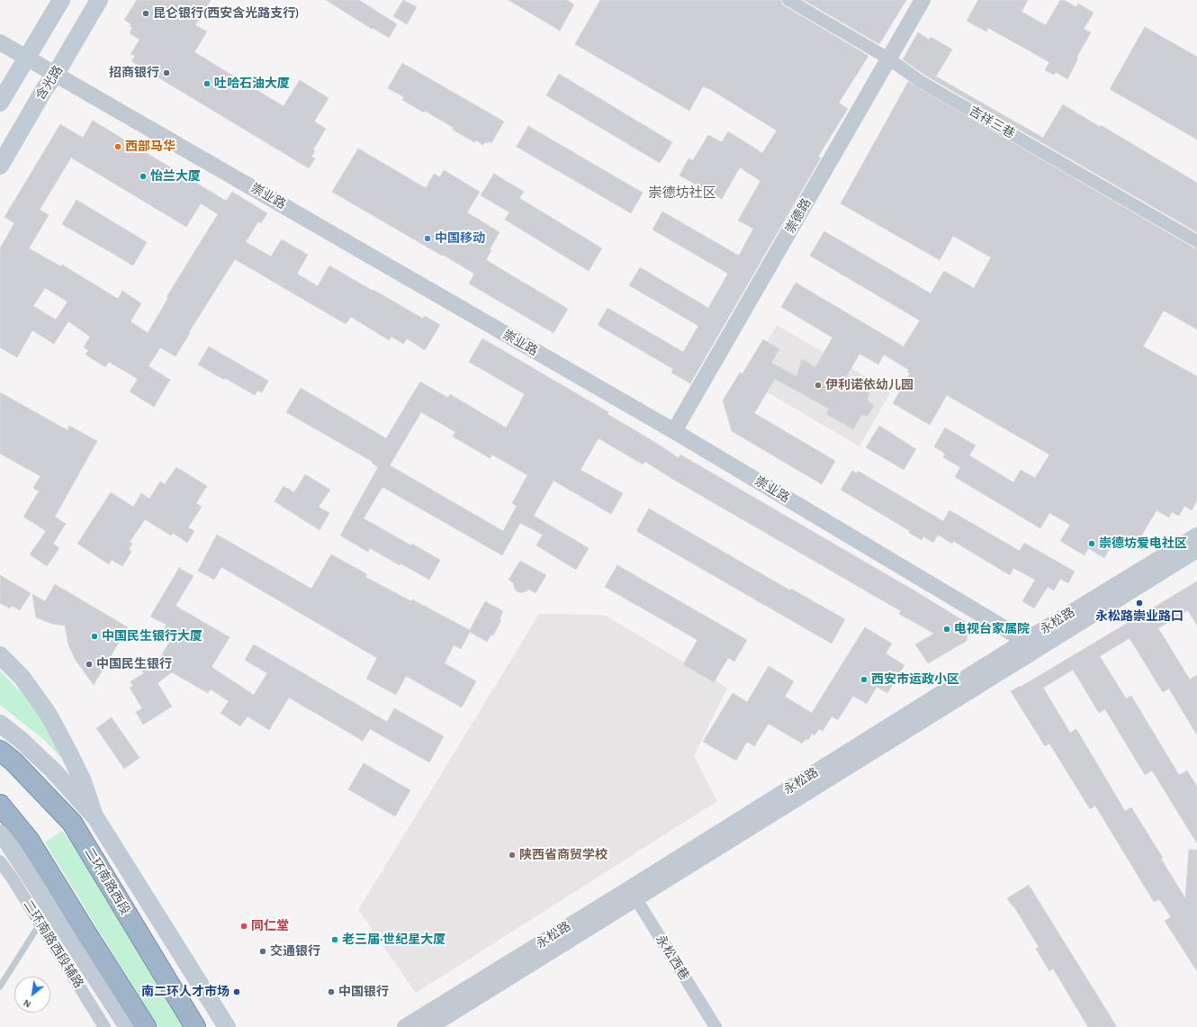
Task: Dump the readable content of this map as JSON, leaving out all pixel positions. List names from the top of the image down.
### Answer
{
  "streets": {
    "highway": ["二环南路西段"],
    "main road": ["含光路"],
    "street": [
      "吉祥三巷",
      "崇业路",
      "崇德路",
      "永松路",
      "二环南路西段辅路",
      "永松西巷"
    ]
  },
  "crossings": [
    ["含光路", "崇业路"],
    ["吉祥三巷", "崇德路"],
    ["崇业路", "崇德路"],
    ["崇业路", "永松路"],
    ["永松路", "永松西巷"]
  ],
  "districts": ["崇德坊社区"],
  "places": [
    "昆仑银行(西安含光路支行)",
    "招商银行",
    "吐哈石油大厦",
    "西部马华",
    "怡兰大厦",
    "中国移动",
    "伊利诺依幼儿园",
    "崇德坊爱电社区",
    "永松路崇业路口",
    "电视台家属院",
    "中国民生银行大厦",
    "中国民生银行",
    "西安市运政小区",
    "陕西省商贸学校",
    "同仁堂",
    "老三届·世纪星大厦",
    "交通银行",
    "南二环人才市场",
    "中国银行"
  ],
  "north": "bottom left"
}
